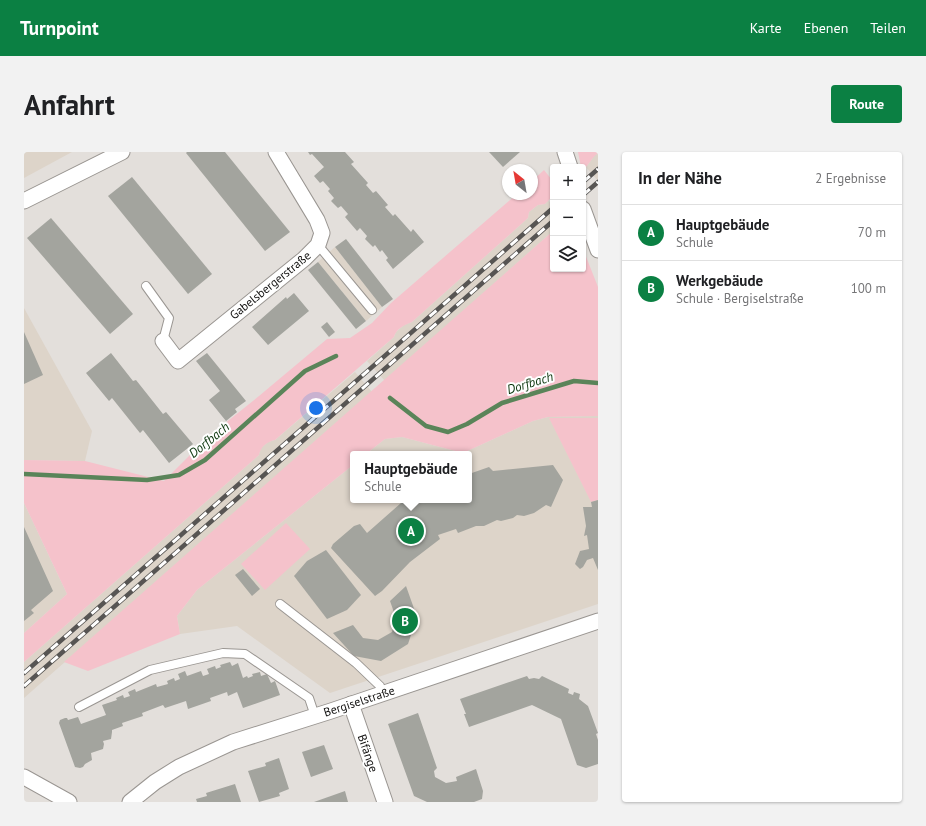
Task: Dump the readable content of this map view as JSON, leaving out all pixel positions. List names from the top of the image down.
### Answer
{
  "streets": {
    "street": ["Gabelsbergerstraße", "Bergiselstraße", "Bifänge"]
  },
  "crossings": [
    ["Bergiselstraße", "Bifänge"]
  ],
  "water": ["Dorfbach"],
  "north": "top left",
  "page": {
    "header": "Turnpoint",
    "nav": ["Karte", "Ebenen", "Teilen"],
    "buttons": "Route",
    "title": "Anfahrt",
    "heading": ["In der Nähe", "2 Ergebnisse"],
    "map_buttons": ["+", "−"],
    "list": [
      {
        "mark": "A",
        "name": "Hauptgebäude",
        "note": "Schule",
        "value": "70 m"
      },
      {
        "mark": "B",
        "name": "Werkgebäude",
        "note": "Schule · Bergiselstraße",
        "value": "100 m"
      }
    ],
    "popup": ["Hauptgebäude", "Schule"],
    "pins": ["A", "B"]
  }
}
